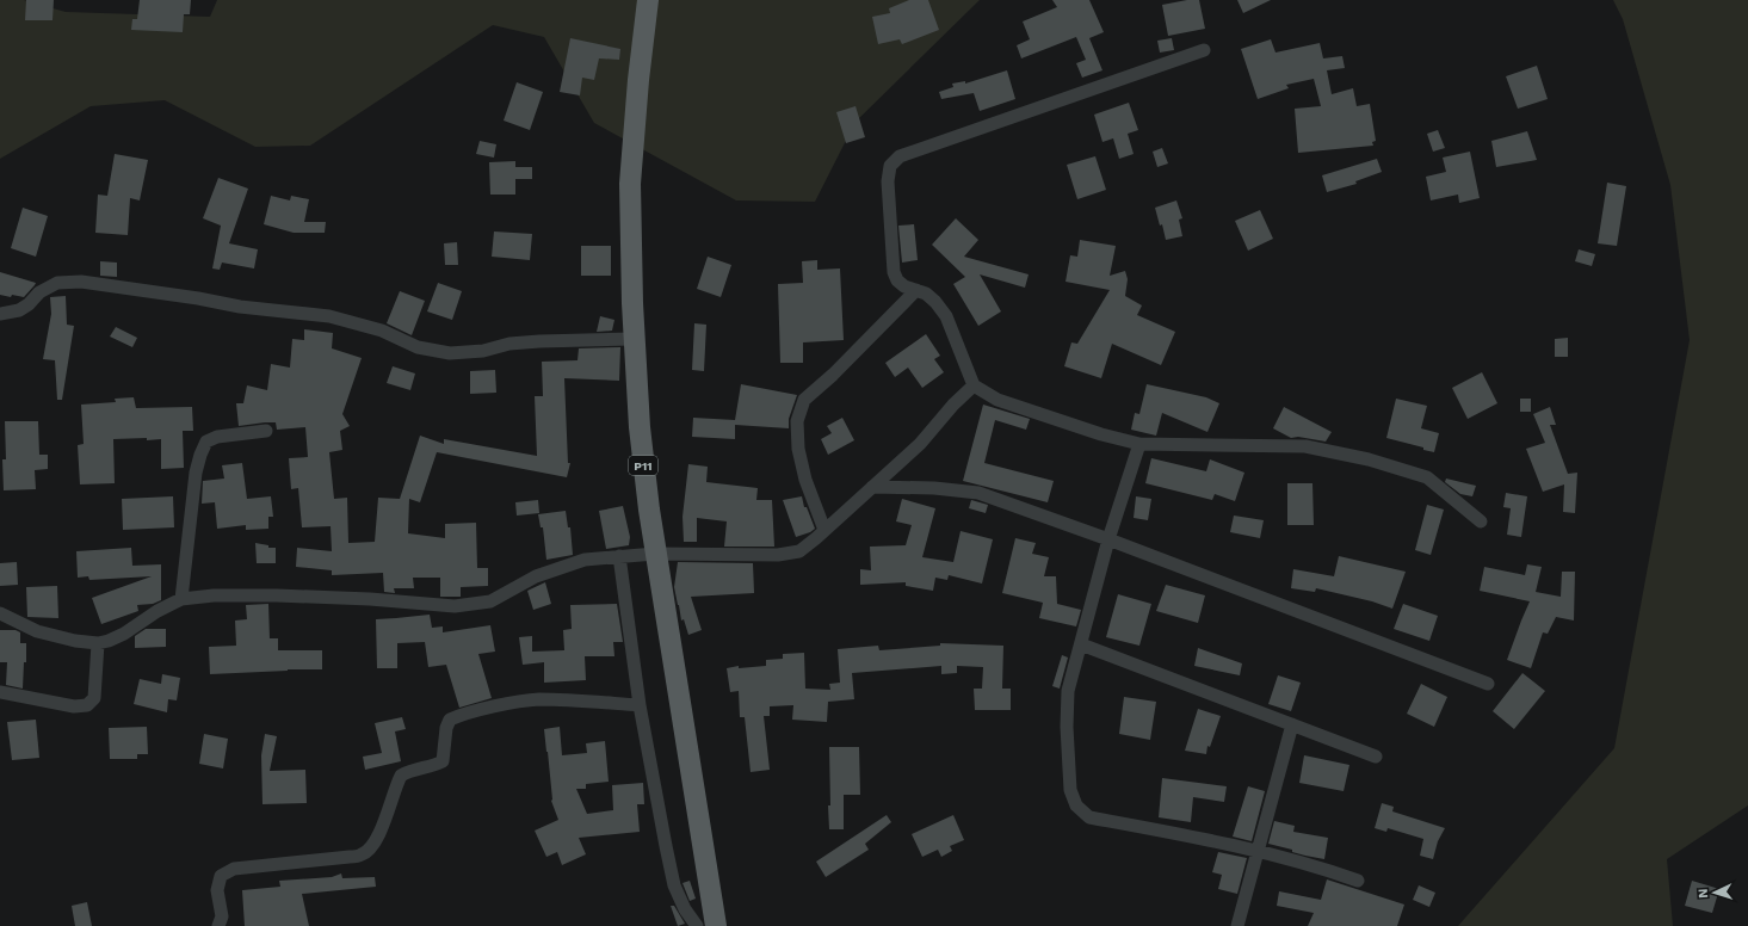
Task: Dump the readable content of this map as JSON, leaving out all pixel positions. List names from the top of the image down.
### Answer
{
  "streets": {
    "main road": ["P11"]
  },
  "north": "left"
}
